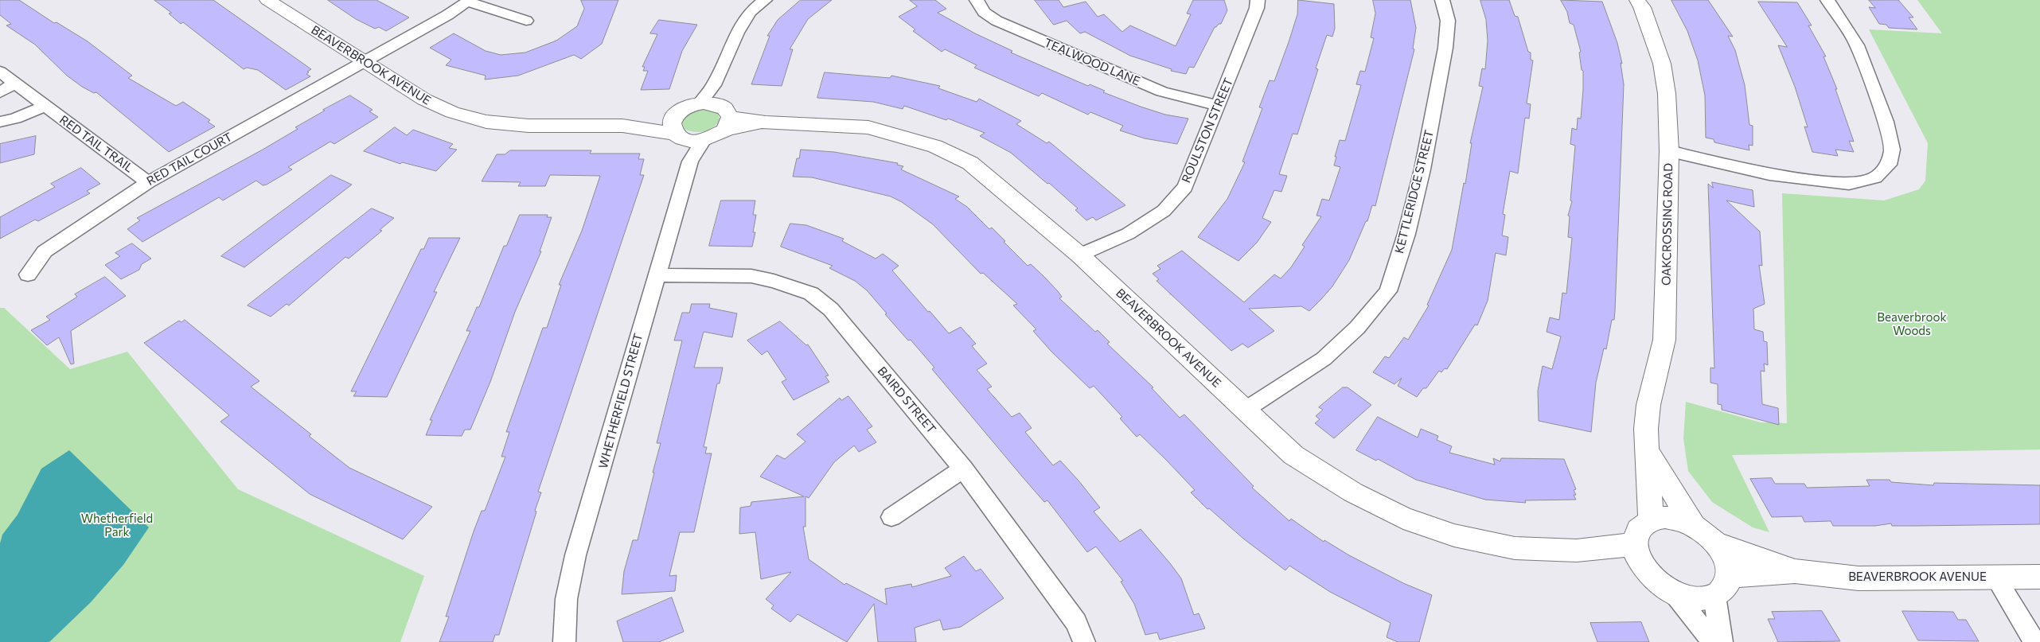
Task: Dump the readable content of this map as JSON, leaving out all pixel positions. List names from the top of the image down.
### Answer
{
  "streets": {
    "street": [
      "TEALWOOD LANE",
      "BEAVERBROOK AVENUE",
      "ROULSTON STREET",
      "RED TAIL TRAIL",
      "RED TAIL COURT",
      "KETTLERIDGE STREET",
      "OAKCROSSING ROAD",
      "BAIRD STREET",
      "WHETHERFIELD STREET"
    ]
  },
  "crossings": [
    ["TEALWOOD LANE", "ROULSTON STREET"],
    ["BEAVERBROOK AVENUE", "ROULSTON STREET"],
    ["BEAVERBROOK AVENUE", "RED TAIL COURT"],
    ["BEAVERBROOK AVENUE", "KETTLERIDGE STREET"],
    ["BEAVERBROOK AVENUE", "OAKCROSSING ROAD"],
    ["BEAVERBROOK AVENUE", "WHETHERFIELD STREET"],
    ["RED TAIL TRAIL", "RED TAIL COURT"],
    ["BAIRD STREET", "WHETHERFIELD STREET"]
  ],
  "parks": ["Beaverbrook Woods", "Whetherfield Park"]
}
